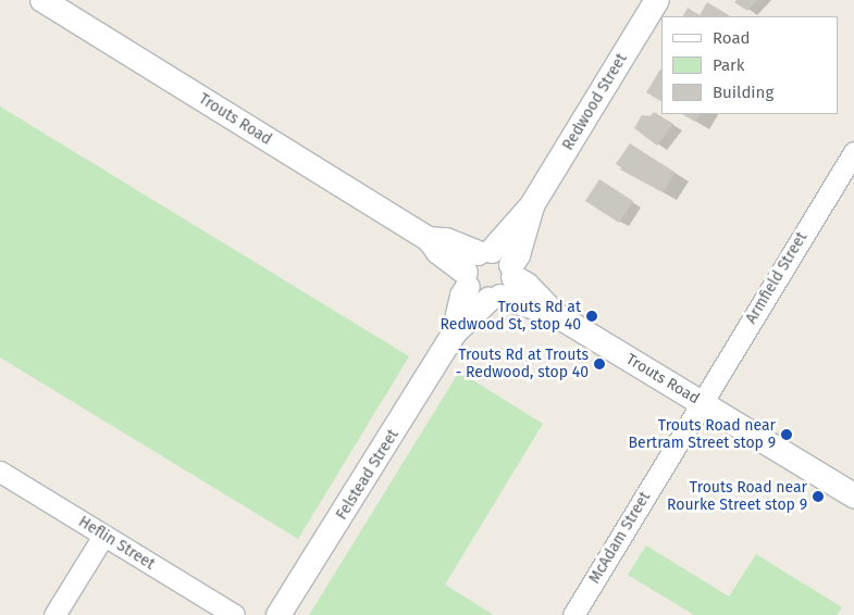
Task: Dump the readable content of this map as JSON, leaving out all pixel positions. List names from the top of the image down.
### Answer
{
  "streets": {
    "street": [
      "Redwood Street",
      "Trouts Road",
      "Armfield Street",
      "Felstead Street",
      "McAdam Street",
      "Heflin Street"
    ]
  },
  "crossings": [
    ["Redwood Street", "Trouts Road"],
    ["Redwood Street", "Felstead Street"],
    ["Trouts Road", "Armfield Street"],
    ["Trouts Road", "Felstead Street"],
    ["Trouts Road", "McAdam Street"],
    ["Armfield Street", "McAdam Street"]
  ],
  "places": [
    "Trouts Rd at Redwood St, stop 40",
    "Trouts Rd at Trouts - Redwood, stop 40",
    "Trouts Road near Bertram Street stop 9",
    "Trouts Road near Rourke Street stop 9"
  ],
  "legend": ["Road", "Park", "Building"]
}
